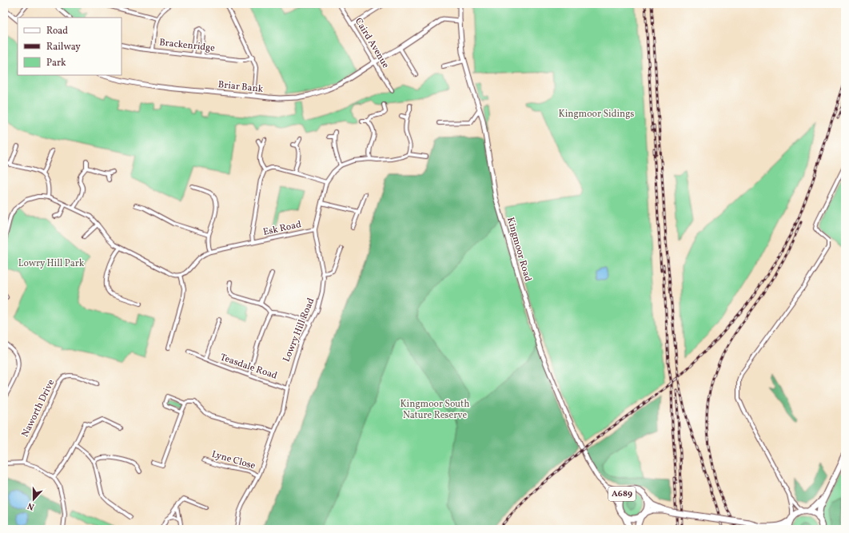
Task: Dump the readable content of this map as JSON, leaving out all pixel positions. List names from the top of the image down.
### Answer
{
  "streets": {
    "highway": ["A689"],
    "street": [
      "Caird Avenue",
      "Brackenridge",
      "Briar Bank",
      "Esk Road",
      "Kingmoor Road",
      "Lowry Hill Road",
      "Teasdale Road",
      "Naworth Drive",
      "Lyne Close"
    ]
  },
  "crossings": [
    ["Caird Avenue", "Briar Bank"],
    ["Briar Bank", "Kingmoor Road"],
    ["Esk Road", "Lowry Hill Road"],
    ["Kingmoor Road", "A689"],
    ["Lowry Hill Road", "Teasdale Road"],
    ["Lowry Hill Road", "Lyne Close"]
  ],
  "parks": ["Kingmoor Sidings", "Lowry Hill Park", "Kingmoor South Nature Reserve"],
  "legend": ["Road", "Railway", "Park"],
  "north": "bottom"
}
